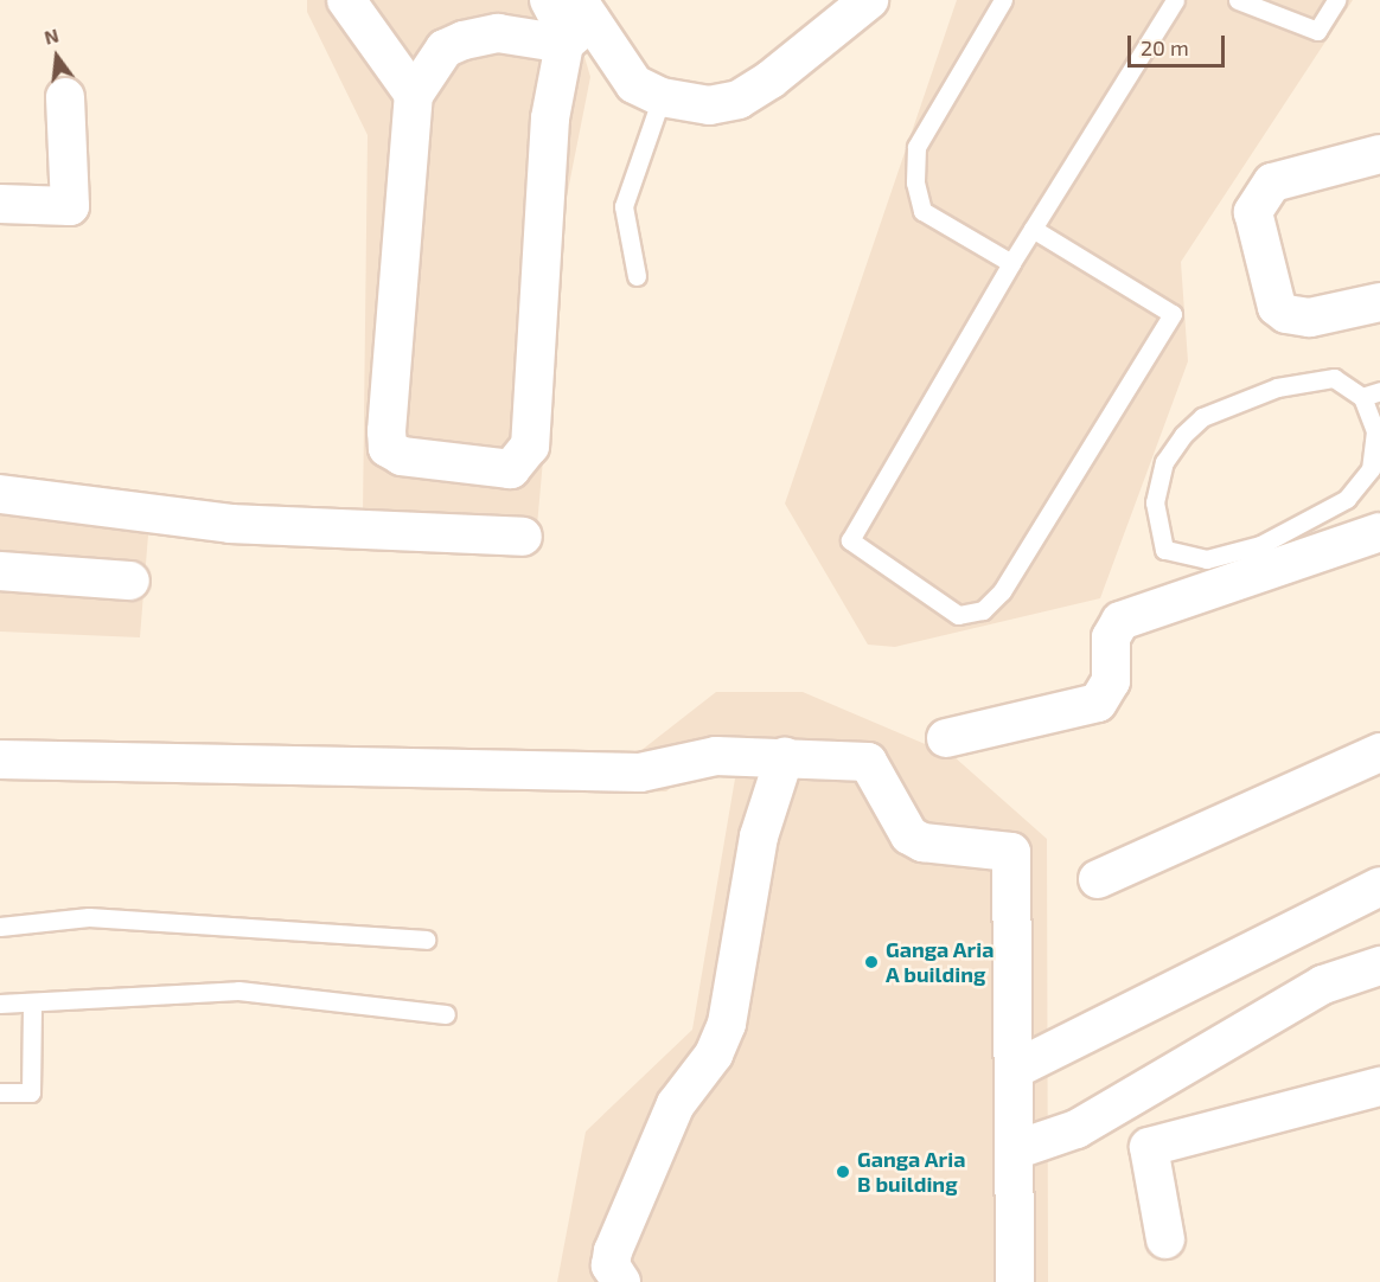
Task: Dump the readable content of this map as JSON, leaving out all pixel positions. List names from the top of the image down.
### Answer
{
  "places": ["Ganga Aria A building", "Ganga Aria B building"],
  "scale_bar": "20 m",
  "north": "top"
}
